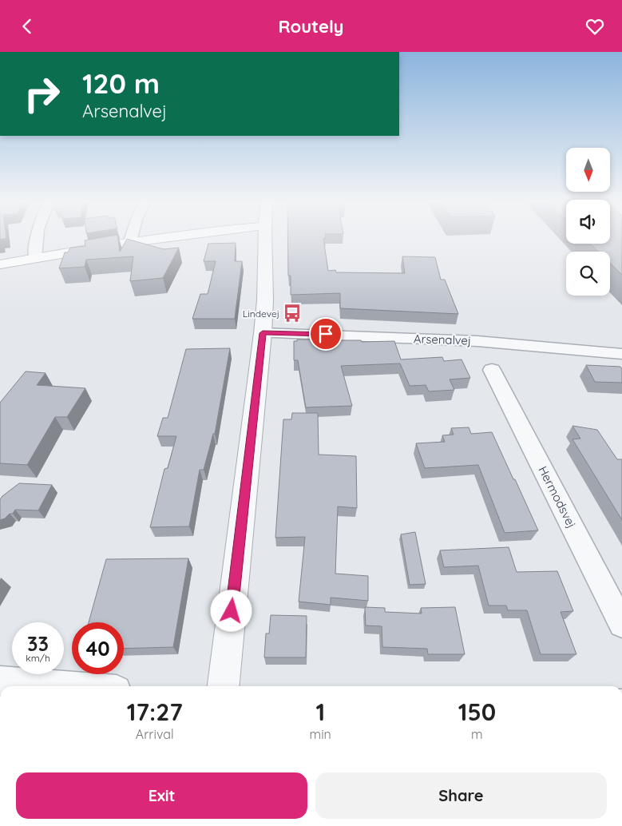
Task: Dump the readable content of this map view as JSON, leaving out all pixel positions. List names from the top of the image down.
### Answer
{
  "streets": {
    "street": ["Arsenalvej", "Hermodsvej"]
  },
  "places": {
    "bus stop": ["Lindevej"]
  },
  "north": "bottom",
  "page": {
    "header": "Routely",
    "turn": ["120 m", "Arsenalvej"],
    "speed": "33 km/h",
    "limit": "40",
    "eta": [
      "17:27",
      "Arrival",
      "1",
      "min",
      "150",
      "m"
    ],
    "buttons": ["Exit", "Share"]
  }
}
